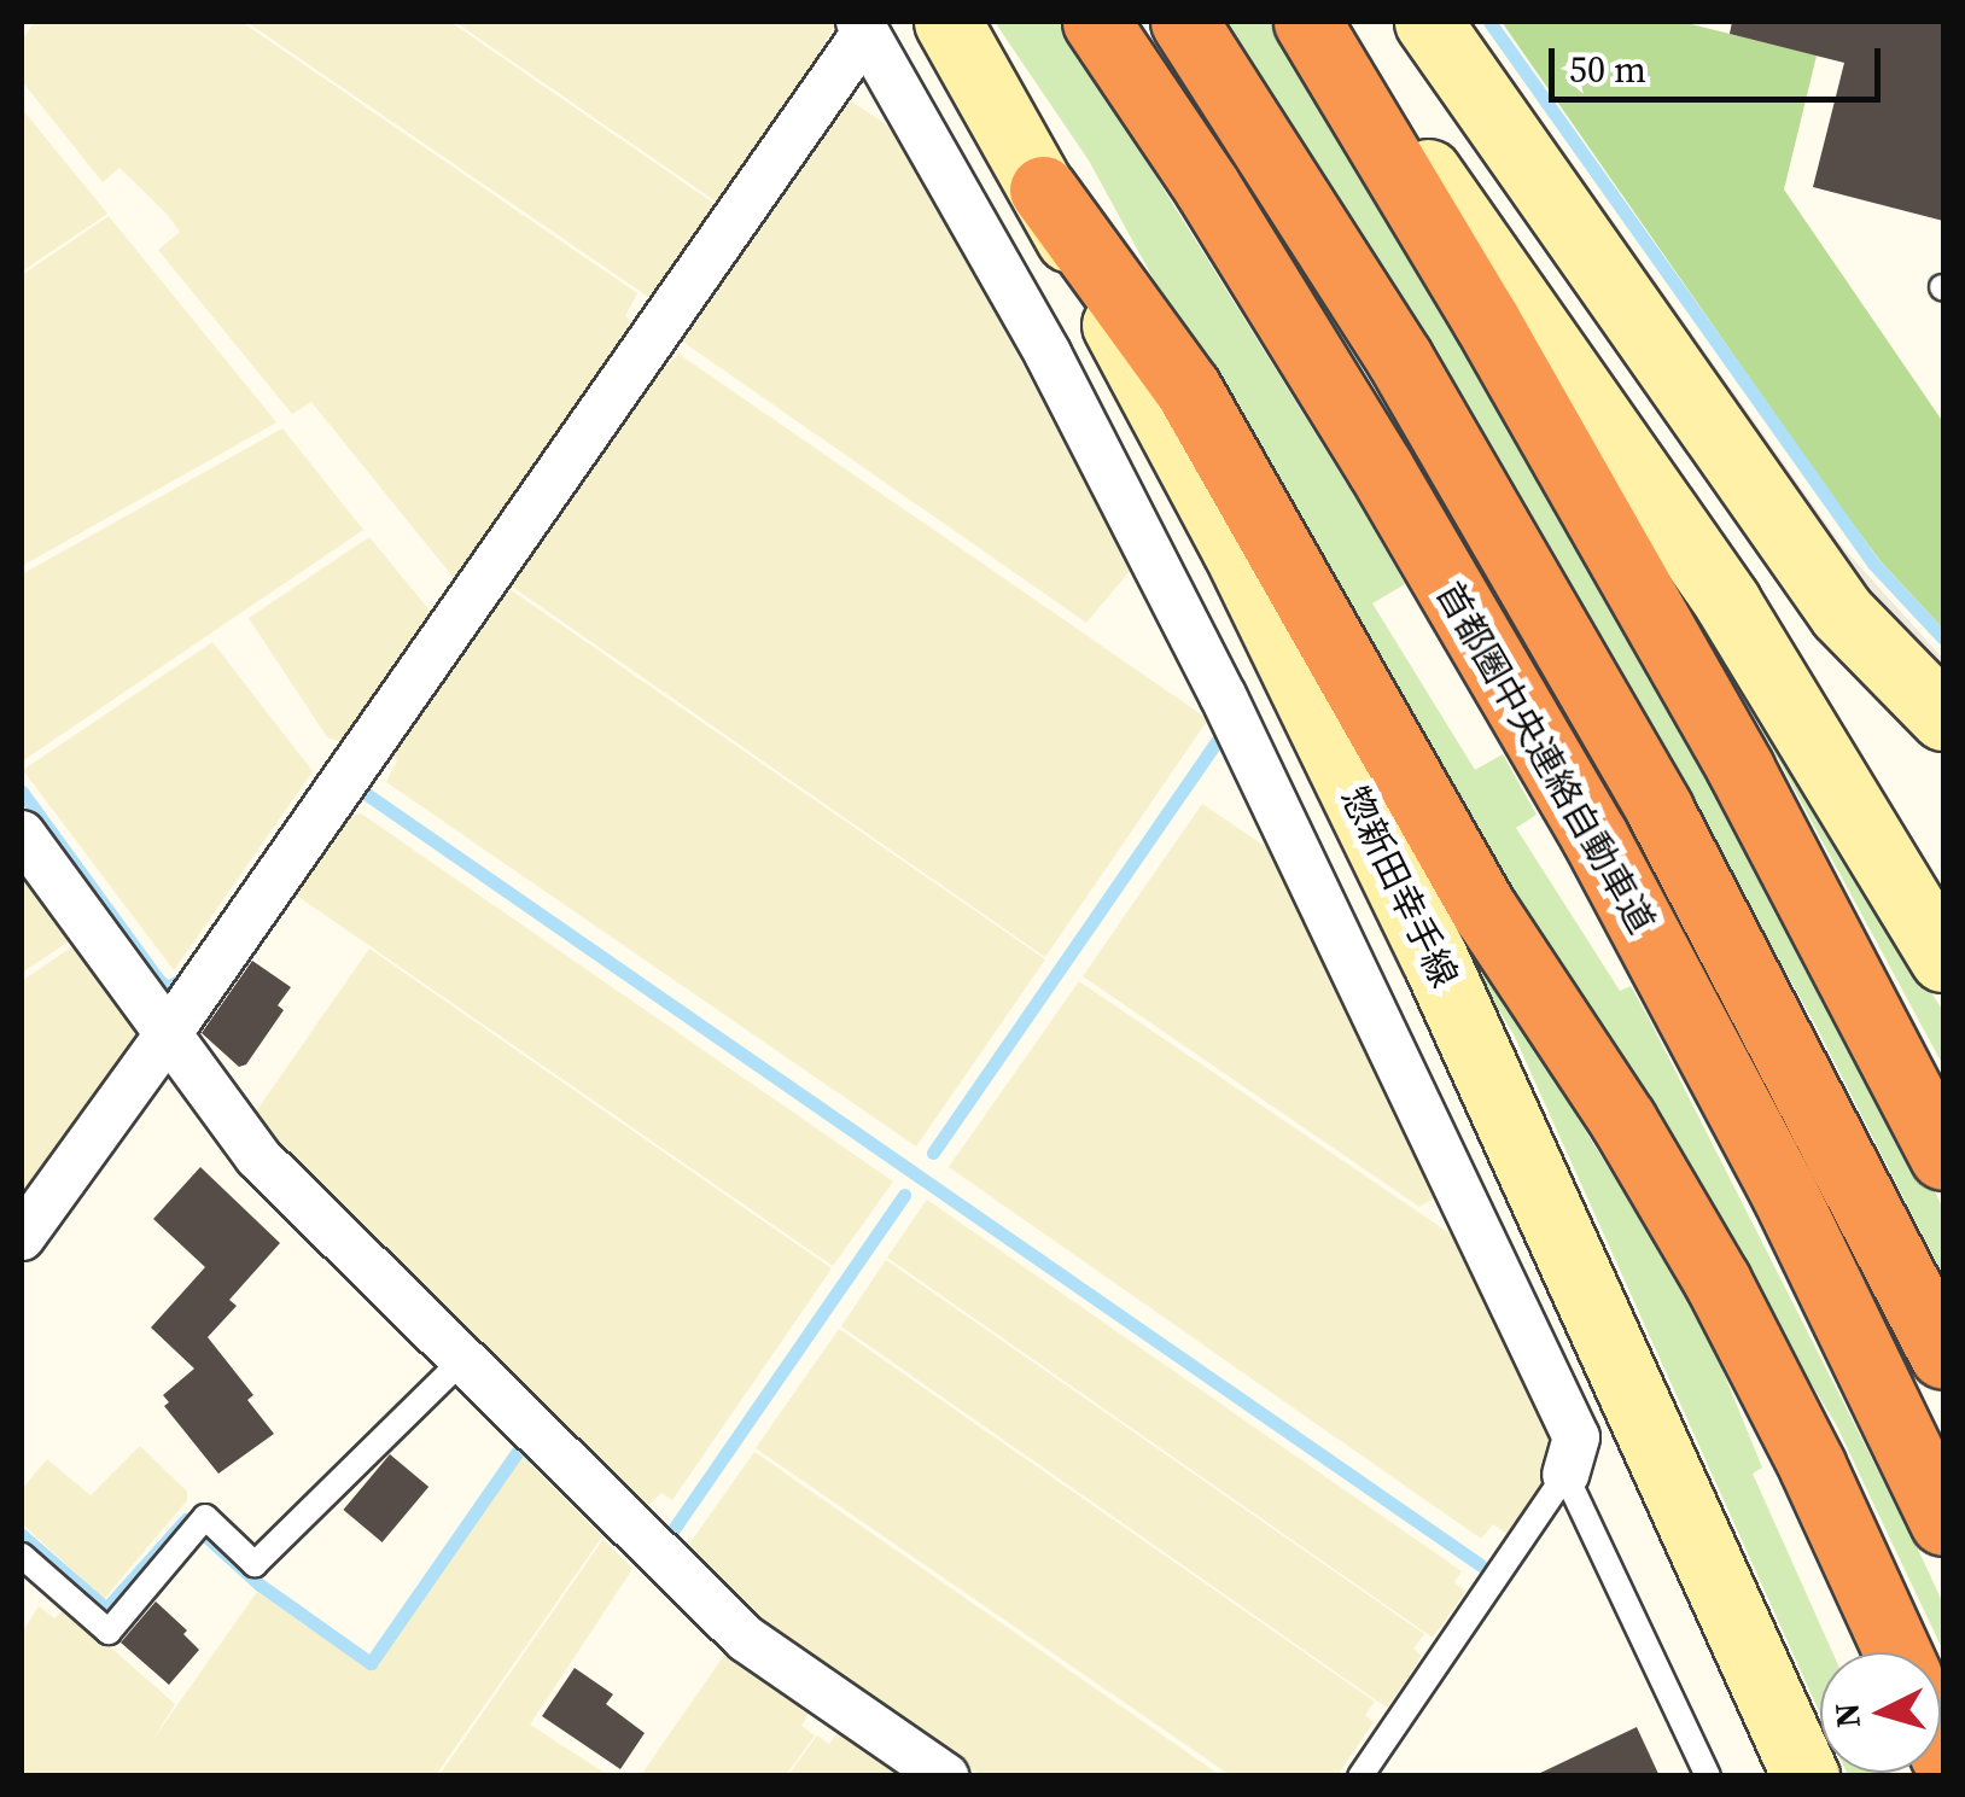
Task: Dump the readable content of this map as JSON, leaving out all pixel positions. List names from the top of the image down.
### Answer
{
  "streets": {
    "highway": ["首都圏中央連絡自動車道"],
    "main road": ["惣新田幸手線"]
  },
  "scale_bar": "50 m",
  "north": "left"
}
